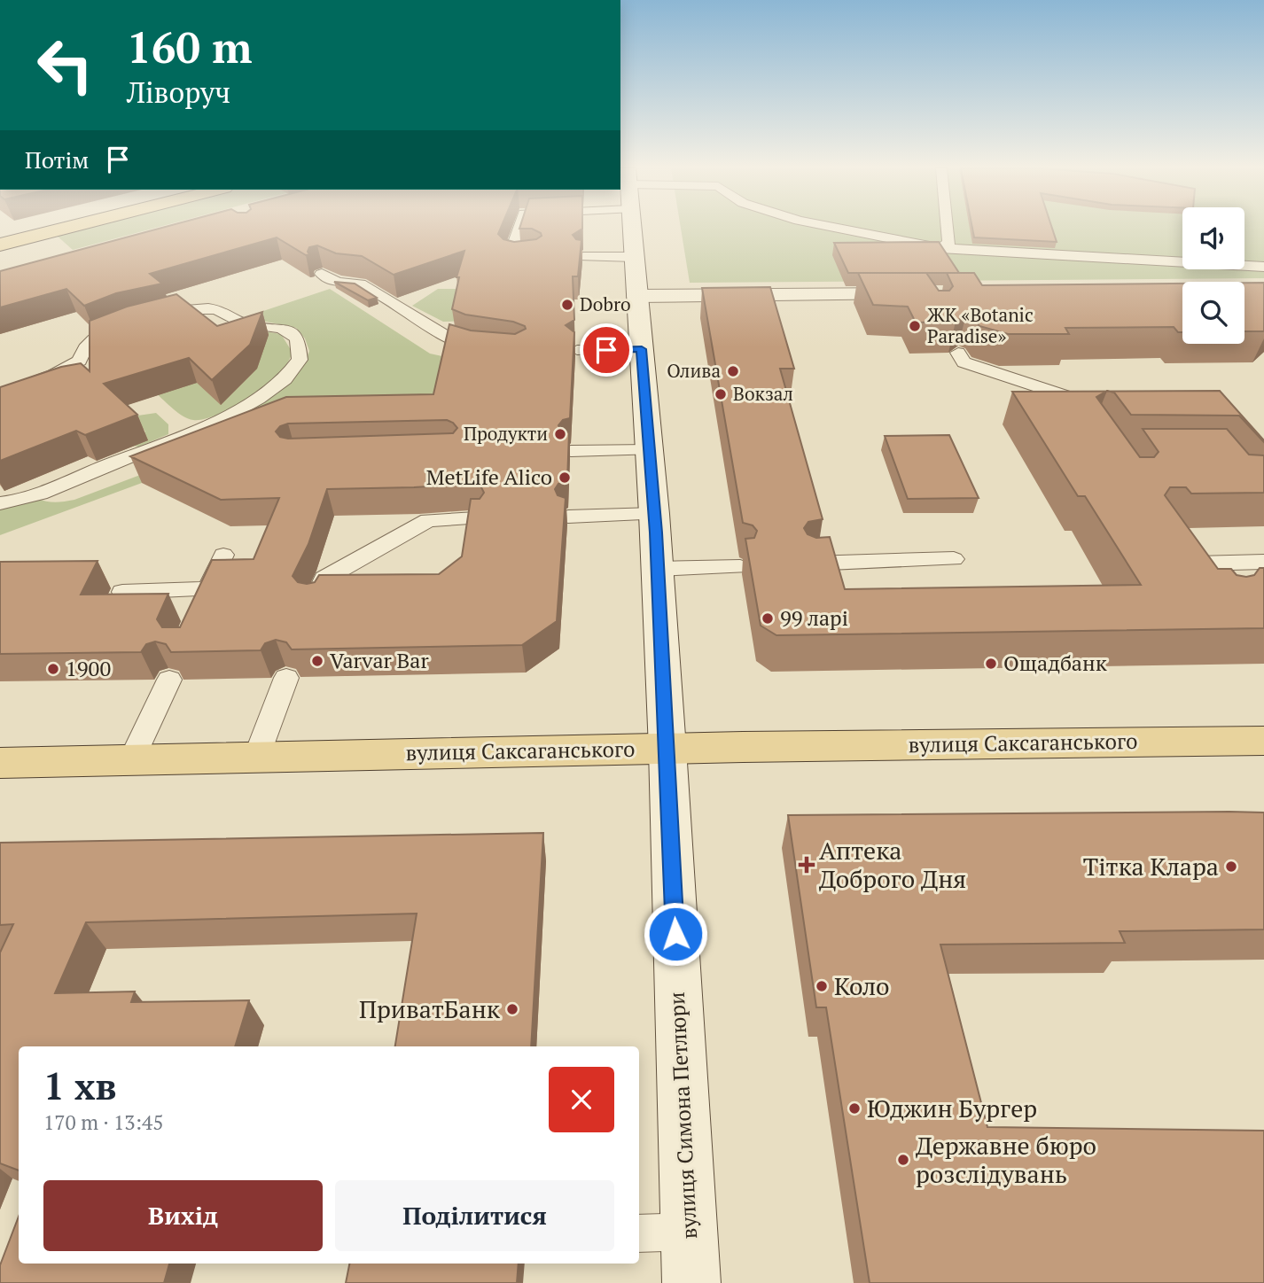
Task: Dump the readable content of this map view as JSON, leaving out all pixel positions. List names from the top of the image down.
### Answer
{
  "streets": {
    "main road": ["вулиця Саксаганського", "вулиця Симона Петлюри"]
  },
  "crossings": [
    ["вулиця Саксаганського", "вулиця Симона Петлюри"]
  ],
  "places": {
    "other": [
      "Dobro",
      "ЖК «Botanic Paradise»",
      "Олива",
      "Вокзал",
      "Продукти",
      "MetLife Alico",
      "99 ларі",
      "Varvar Bar",
      "Ощадбанк",
      "1900",
      "Тітка Клара",
      "Коло",
      "ПриватБанк",
      "Юджин Бургер",
      "Державне бюро розслідувань"
    ],
    "health": ["Аптека Доброго Дня"]
  },
  "page": {
    "turn": ["160 m", "Ліворуч"],
    "then": "Потім",
    "heading": ["1 хв", "170 m · 13:45"],
    "buttons": ["Вихід", "Поділитися"]
  }
}
